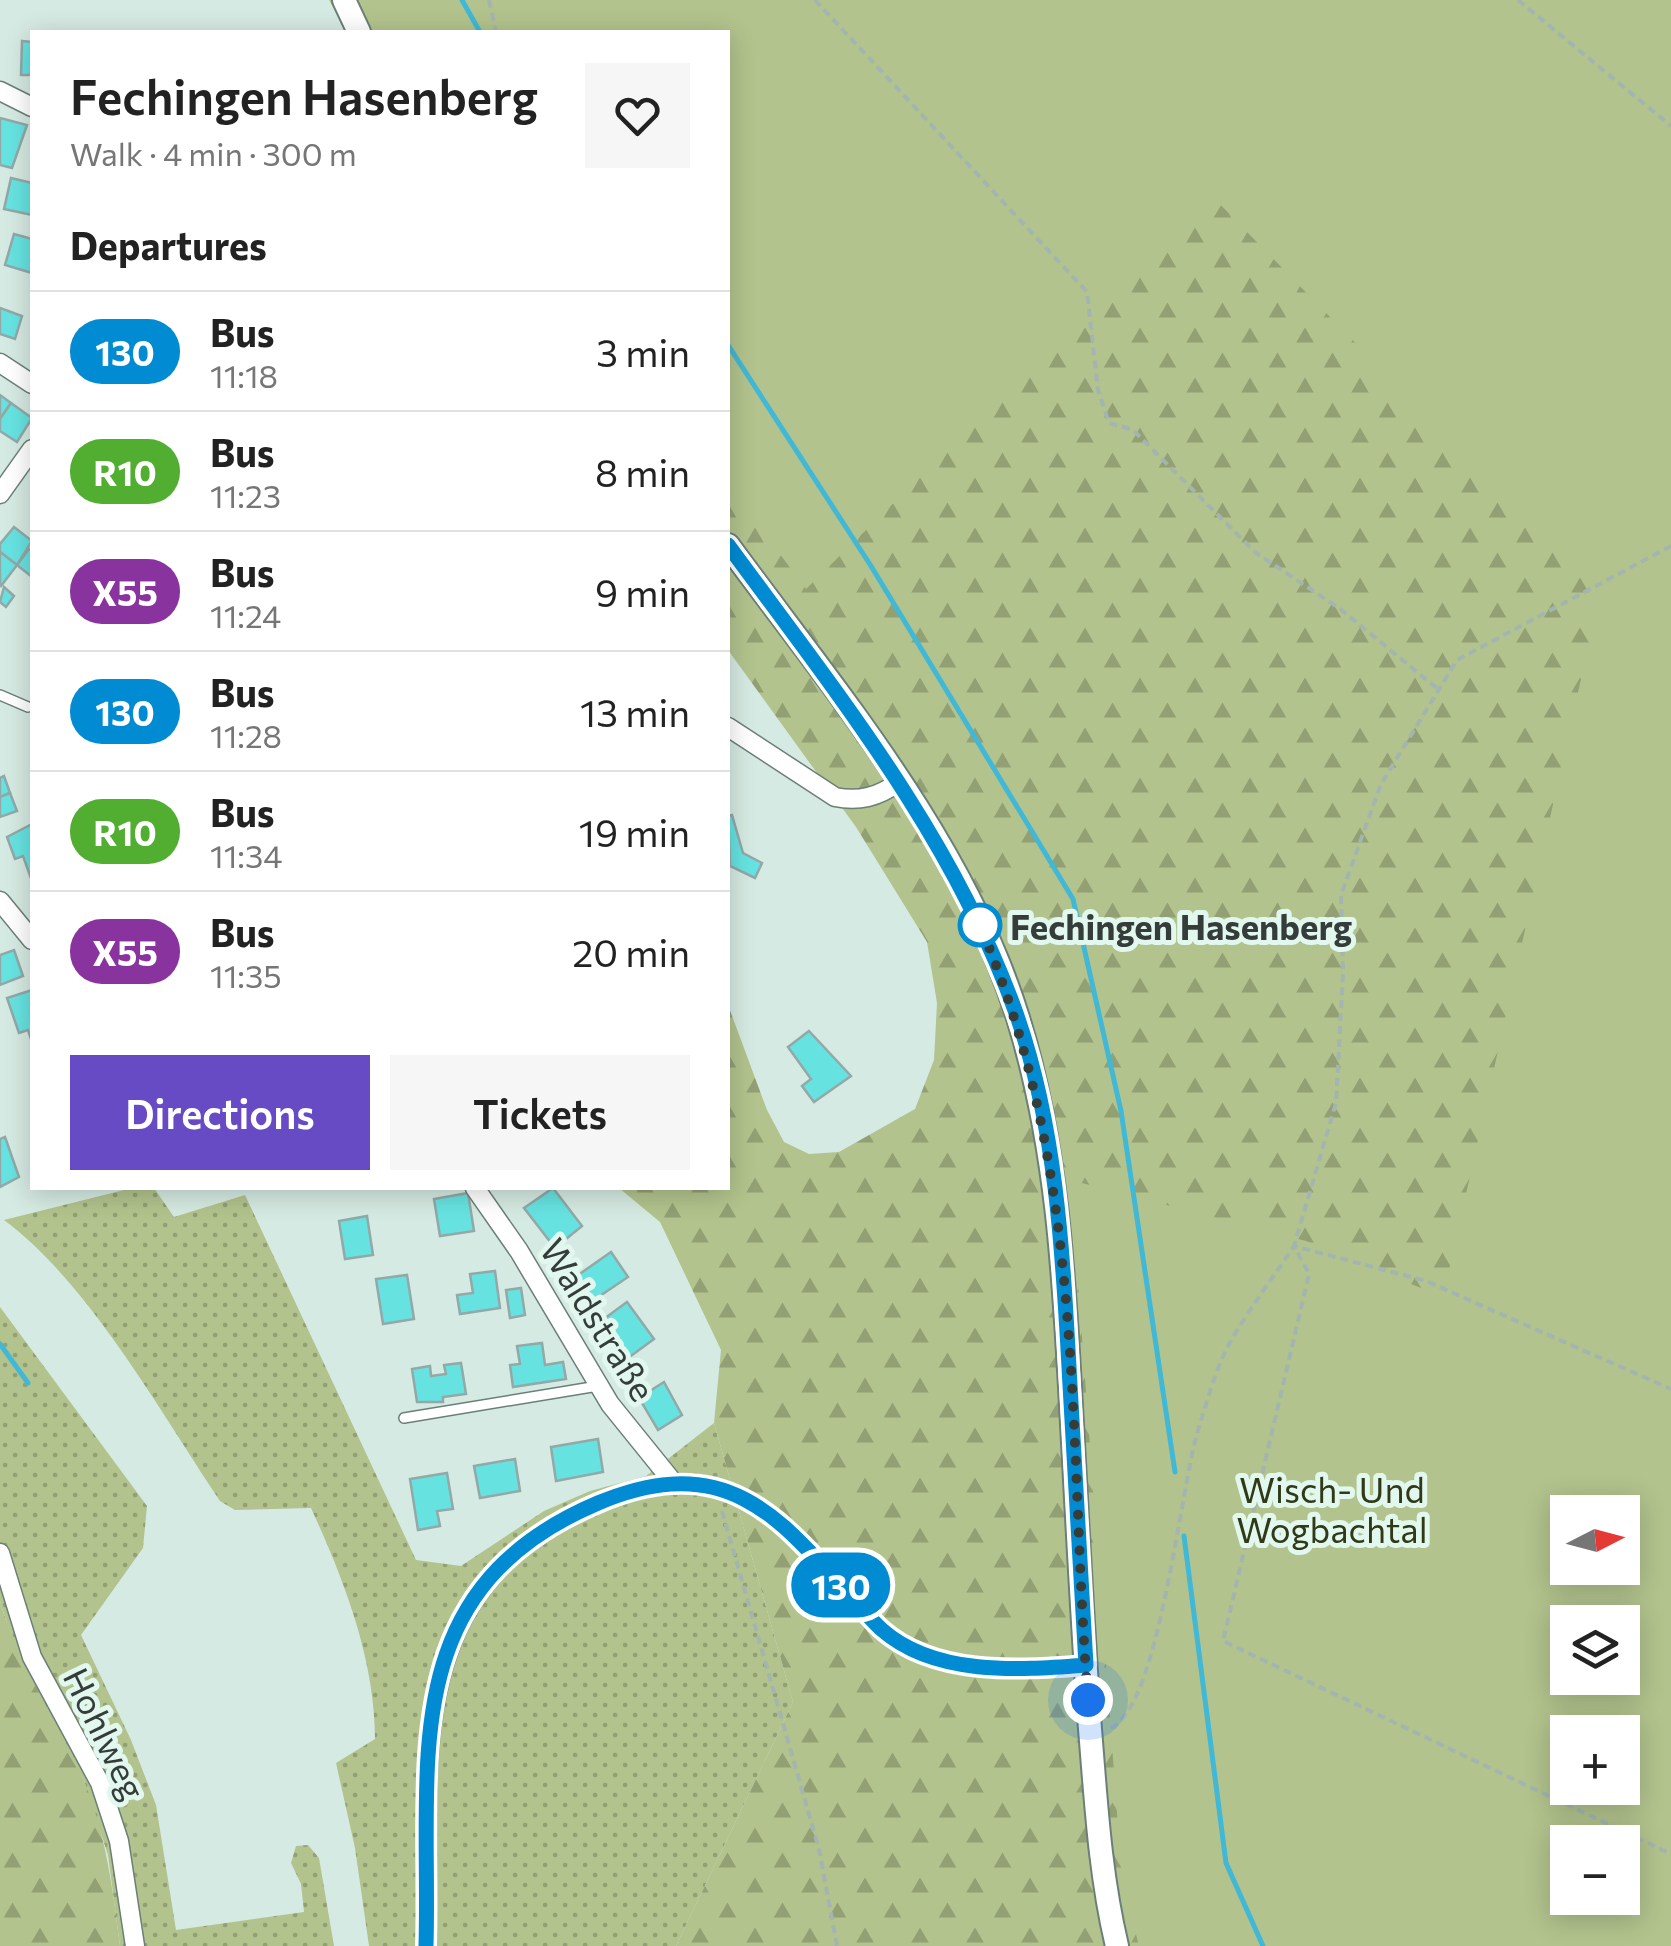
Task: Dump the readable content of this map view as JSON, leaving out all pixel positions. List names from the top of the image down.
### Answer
{
  "streets": {
    "street": ["Waldstraße", "Hohlweg"]
  },
  "parks": ["Wisch- Und Wogbachtal"],
  "places": ["Fechingen Hasenberg"],
  "lines": ["bus line 130"],
  "north": "right",
  "page": {
    "on_map": "130",
    "heading": [
      ["Fechingen Hasenberg", "Walk · 4 min · 300 m"],
      "Departures"
    ],
    "list": [
      {
        "mark": "130",
        "name": "Bus",
        "note": "11:18",
        "value": "3 min"
      },
      {
        "mark": "R10",
        "name": "Bus",
        "note": "11:23",
        "value": "8 min"
      },
      {
        "mark": "X55",
        "name": "Bus",
        "note": "11:24",
        "value": "9 min"
      },
      {
        "mark": "130",
        "name": "Bus",
        "note": "11:28",
        "value": "13 min"
      },
      {
        "mark": "R10",
        "name": "Bus",
        "note": "11:34",
        "value": "19 min"
      },
      {
        "mark": "X55",
        "name": "Bus",
        "note": "11:35",
        "value": "20 min"
      }
    ],
    "buttons": ["Directions", "Tickets"],
    "map_buttons": ["+", "−"]
  }
}
